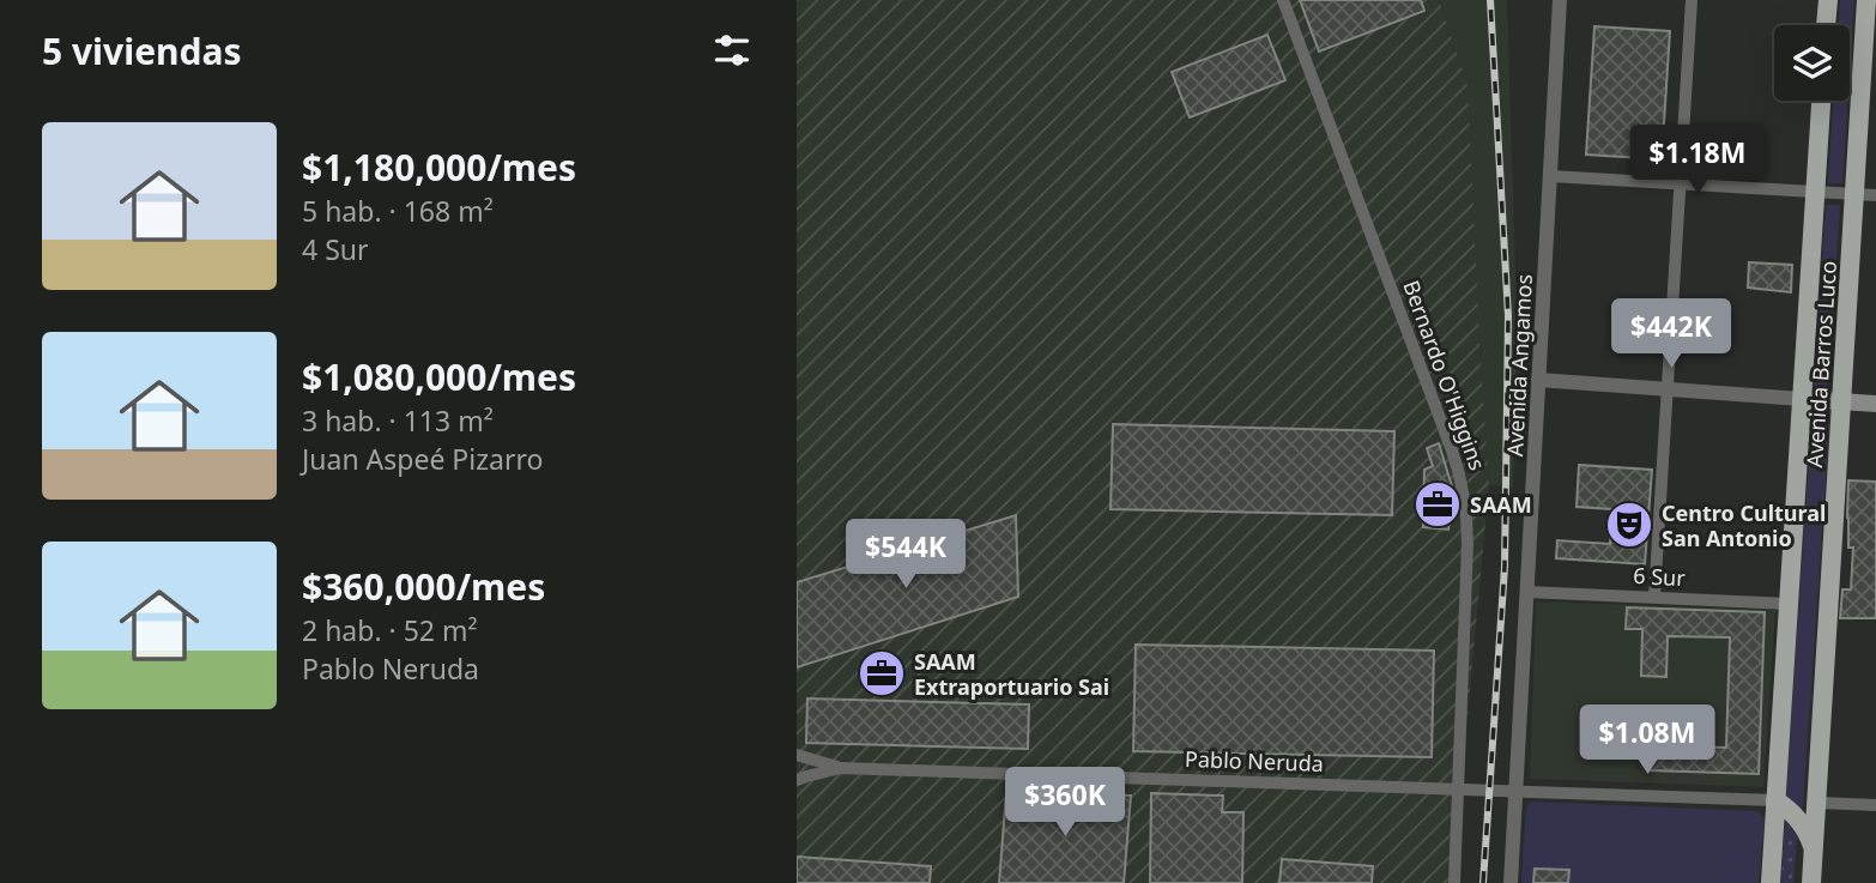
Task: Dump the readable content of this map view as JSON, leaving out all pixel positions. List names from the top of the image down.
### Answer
{
  "streets": {
    "main road": ["Avenida Barros Luco"],
    "street": [
      "Avenida Angamos",
      "Bernardo O'Higgins",
      "6 Sur",
      "Pablo Neruda"
    ]
  },
  "crossings": [
    ["Avenida Barros Luco", "6 Sur"],
    ["Avenida Barros Luco", "Pablo Neruda"],
    ["Avenida Angamos", "6 Sur"],
    ["Avenida Angamos", "Pablo Neruda"],
    ["Bernardo O'Higgins", "Pablo Neruda"]
  ],
  "places": {
    "office": ["SAAM", "SAAM Extraportuario Sai"],
    "theatre": ["Centro Cultural San Antonio"]
  },
  "page": {
    "heading": "5 viviendas",
    "list": [
      {
        "name": "$1,180,000/mes",
        "note": "5 hab. · 168 m² · 4 Sur"
      },
      {
        "name": "$1,080,000/mes",
        "note": "3 hab. · 113 m² · Juan Aspeé Pizarro"
      },
      {
        "name": "$360,000/mes",
        "note": "2 hab. · 52 m² · Pablo Neruda"
      }
    ],
    "price": [
      "$1.18M",
      "$442K",
      "$544K",
      "$1.08M",
      "$360K"
    ]
  }
}
